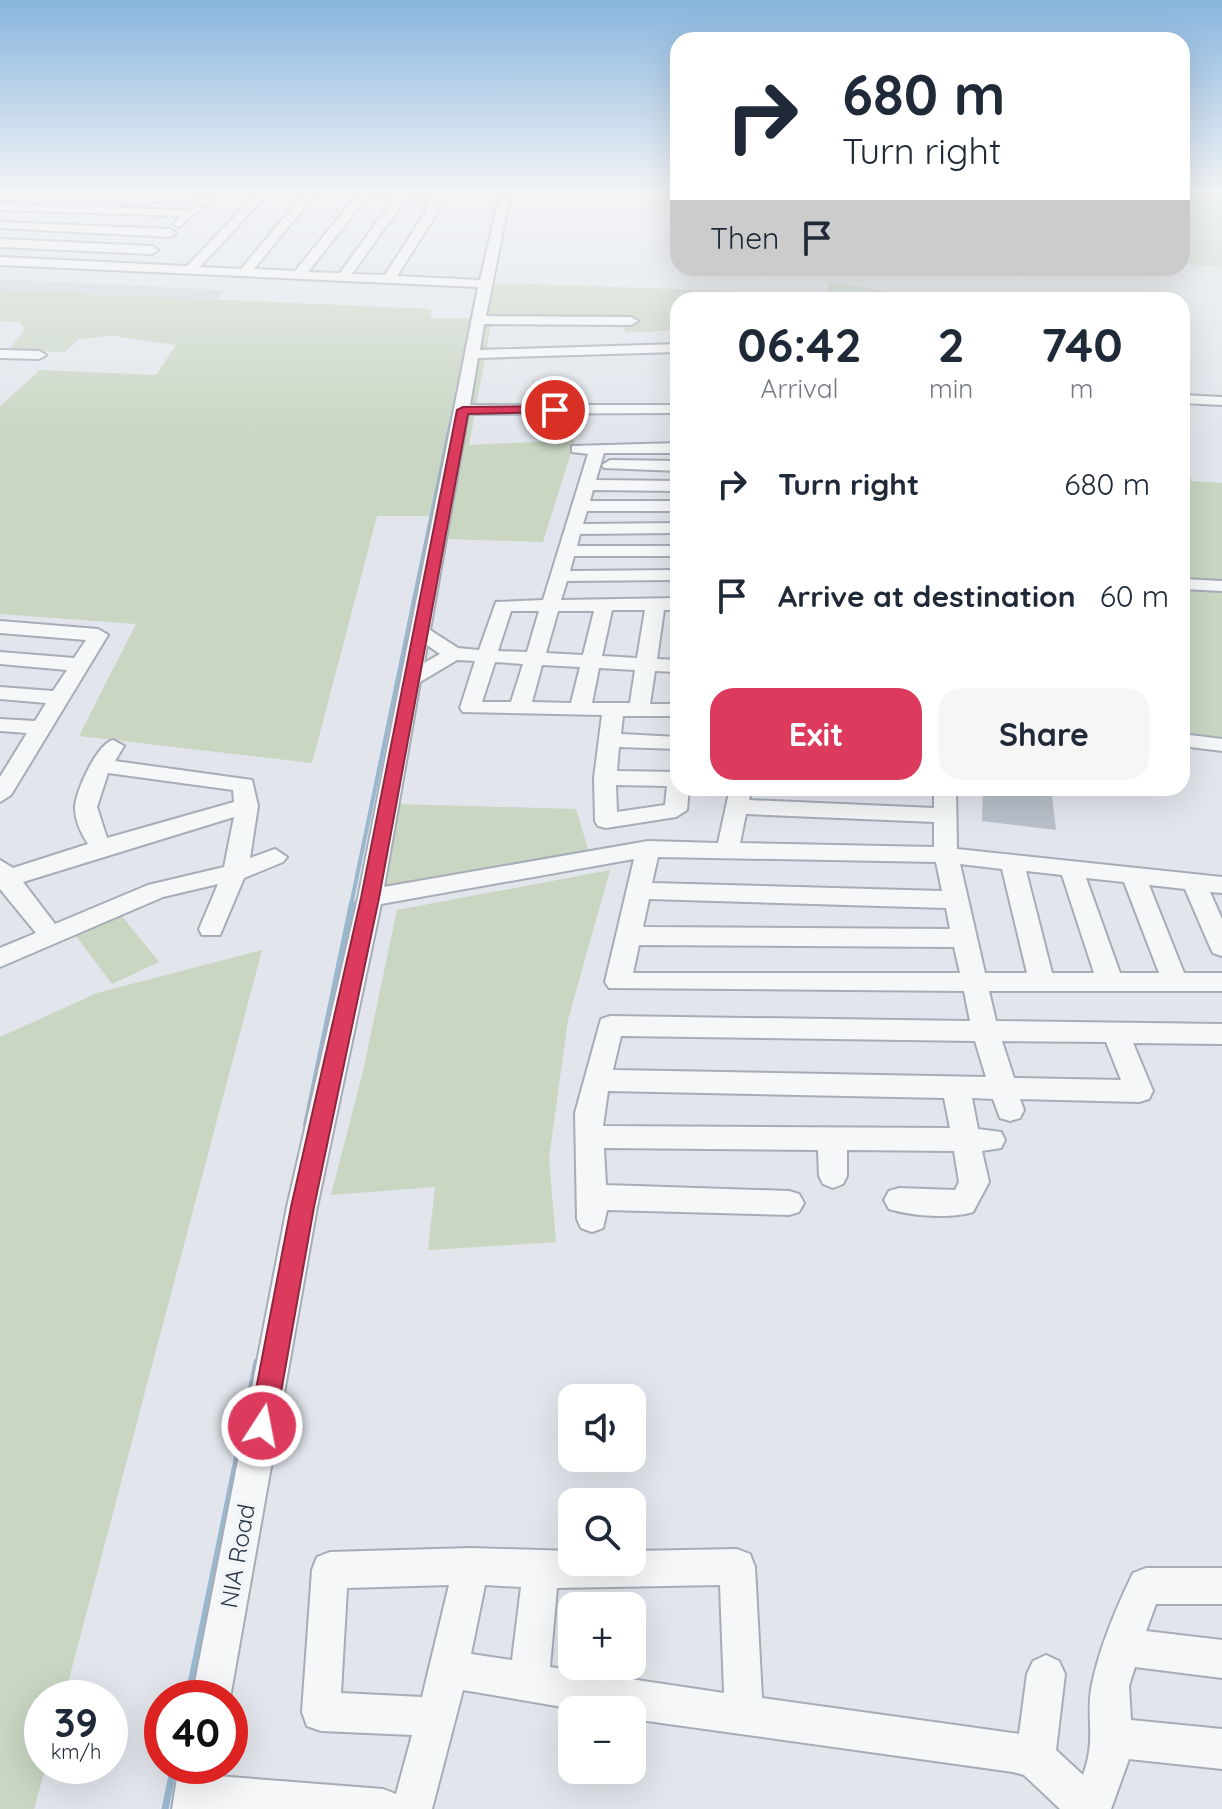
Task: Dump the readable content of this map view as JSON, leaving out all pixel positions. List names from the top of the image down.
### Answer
{
  "streets": {
    "street": ["NIA Road"]
  },
  "page": {
    "turn": ["680 m", "Turn right"],
    "then": "Then",
    "eta": [
      "06:42",
      "Arrival",
      "2",
      "min",
      "740",
      "m"
    ],
    "list": [
      {
        "name": "Turn right",
        "value": "680 m"
      },
      {
        "name": "Arrive at destination",
        "value": "60 m"
      }
    ],
    "buttons": ["Exit", "Share"],
    "map_buttons": ["+", "−"],
    "speed": "39 km/h",
    "limit": "40"
  }
}
